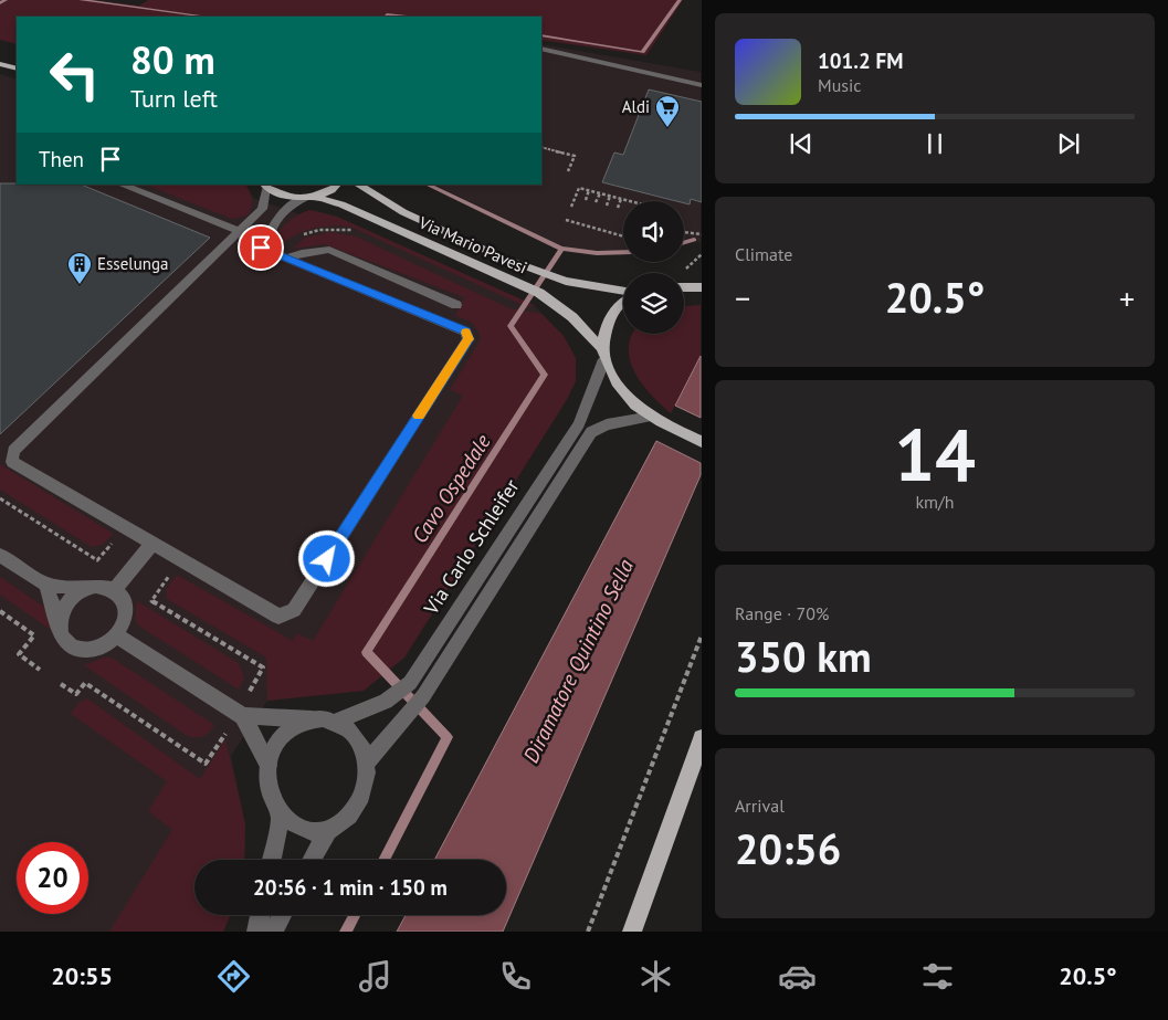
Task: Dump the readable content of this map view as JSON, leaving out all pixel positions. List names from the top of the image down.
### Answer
{
  "streets": {
    "main road": ["Via Mario Pavesi"],
    "street": ["Via Carlo Schleifer"]
  },
  "crossings": [
    ["Via Mario Pavesi", "Via Carlo Schleifer"]
  ],
  "water": ["Cavo Ospedale", "Diramatore Quintino Sella"],
  "places": {
    "supermarket": ["Aldi"],
    "building": ["Esselunga"]
  },
  "page": {
    "turn": ["80 m", "Turn left"],
    "song": ["101.2 FM", "Music"],
    "then": "Then",
    "tile": [
      "Climate",
      ["14", "km/h"],
      ["Range · 70%", "350 km"],
      ["Arrival", "20:56"]
    ],
    "heat": ["−", "20.5°", "+"],
    "limit": "20",
    "trip": "20:56 · 1 min · 150 m",
    "tabs": ["20:55", "20.5°"]
  }
}
